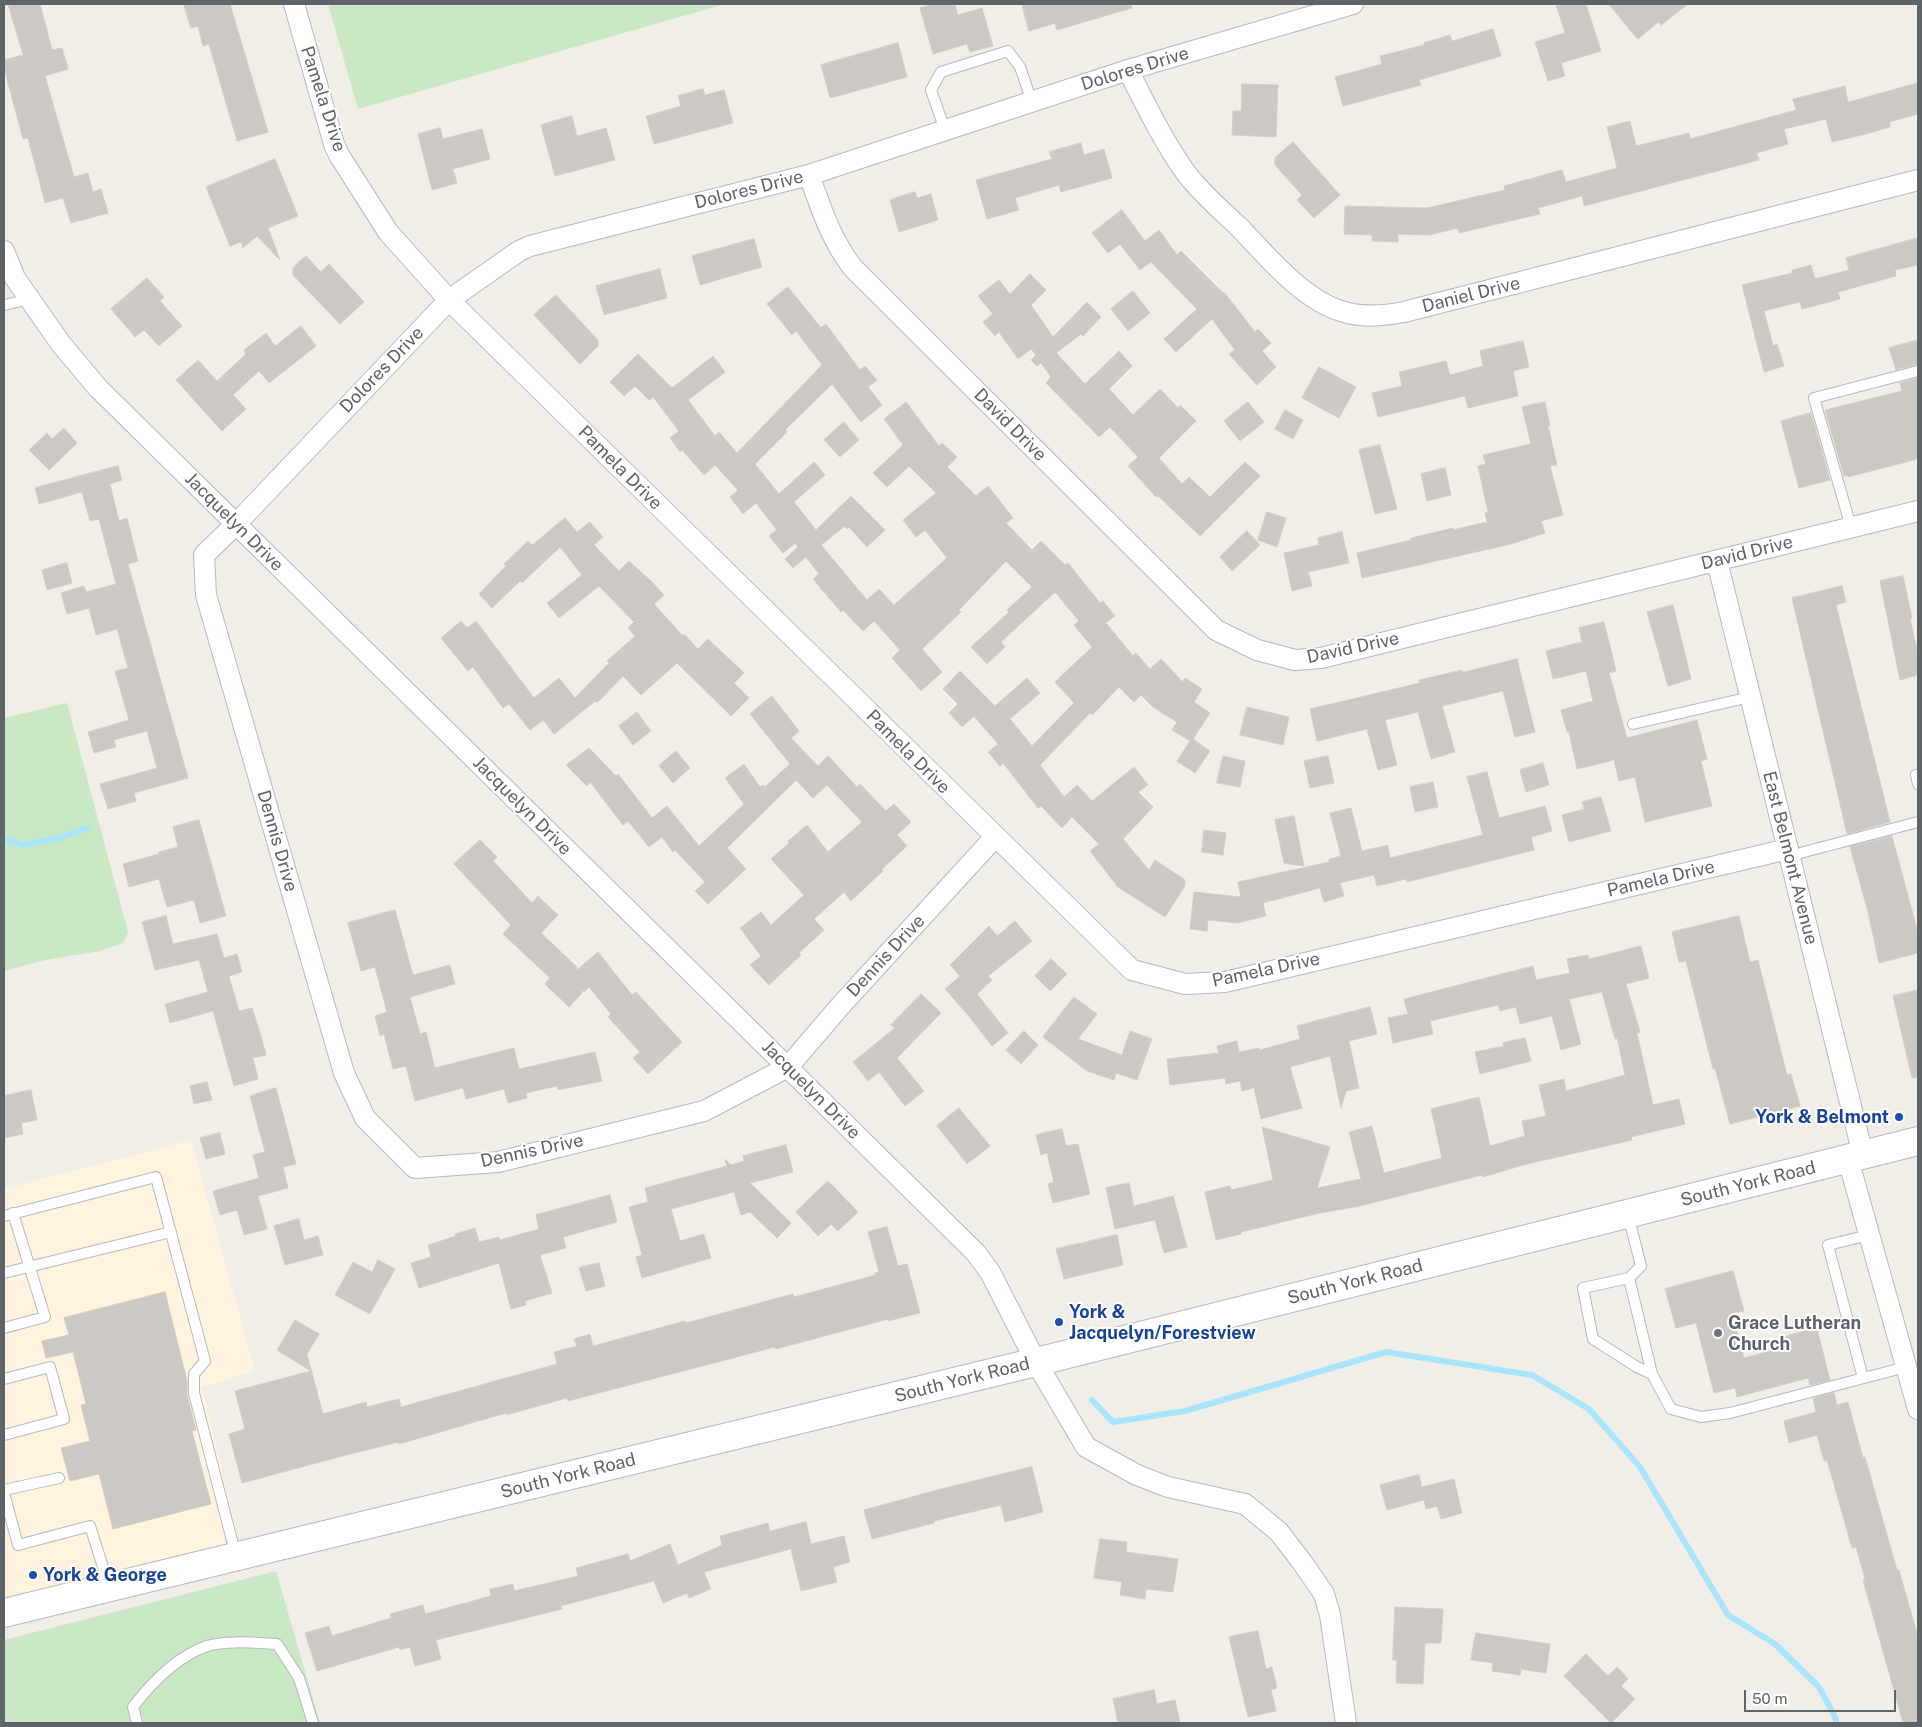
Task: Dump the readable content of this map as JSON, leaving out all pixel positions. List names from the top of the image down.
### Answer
{
  "streets": {
    "main road": ["South York Road"],
    "street": [
      "Dolores Drive",
      "Pamela Drive",
      "Daniel Drive",
      "David Drive",
      "Jacquelyn Drive",
      "Dennis Drive",
      "East Belmont Avenue"
    ]
  },
  "crossings": [
    ["Dolores Drive", "Pamela Drive"],
    ["Dolores Drive", "Daniel Drive"],
    ["Dolores Drive", "David Drive"],
    ["Dolores Drive", "Jacquelyn Drive"],
    ["Dolores Drive", "Dennis Drive"],
    ["Pamela Drive", "Dennis Drive"],
    ["Pamela Drive", "East Belmont Avenue"],
    ["David Drive", "East Belmont Avenue"],
    ["Jacquelyn Drive", "Dennis Drive"],
    ["Jacquelyn Drive", "South York Road"],
    ["East Belmont Avenue", "South York Road"]
  ],
  "places": [
    "York & Belmont",
    "York & Jacquelyn/Forestview",
    "Grace Lutheran Church",
    "York & George"
  ],
  "scale_bar": "50 m"
}
